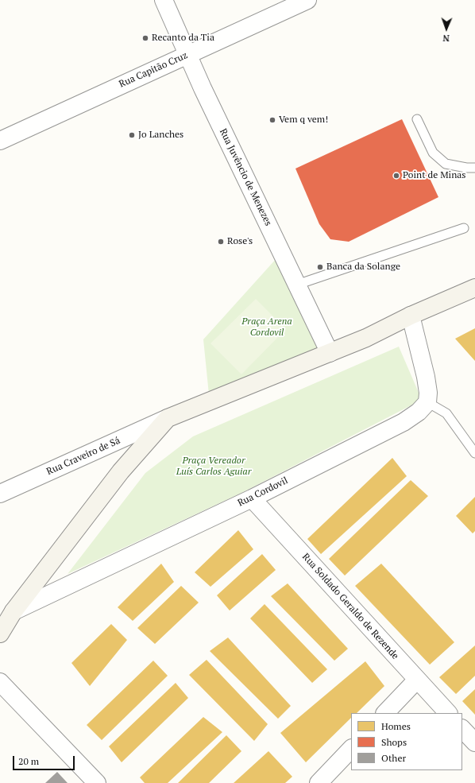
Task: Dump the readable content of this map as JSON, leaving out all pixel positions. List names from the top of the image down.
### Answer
{
  "streets": {
    "street": [
      "Rua Capitão Cruz",
      "Rua Juvêncio de Menezes",
      "Rua Craveiro de Sá",
      "Rua Cordovil",
      "Rua Soldado Geraldo de Rezende"
    ]
  },
  "crossings": [
    ["Rua Capitão Cruz", "Rua Juvêncio de Menezes"],
    ["Rua Cordovil", "Rua Soldado Geraldo de Rezende"]
  ],
  "parks": ["Praça Arena Cordovil", "Praça Vereador Luís Carlos Aguiar"],
  "places": [
    "Recanto da Tia",
    "Vem q vem!",
    "Jo Lanches",
    "Point de Minas",
    "Rose's",
    "Banca da Solange"
  ],
  "legend": ["Homes", "Shops", "Other"],
  "scale_bar": "20 m",
  "north": "bottom"
}
